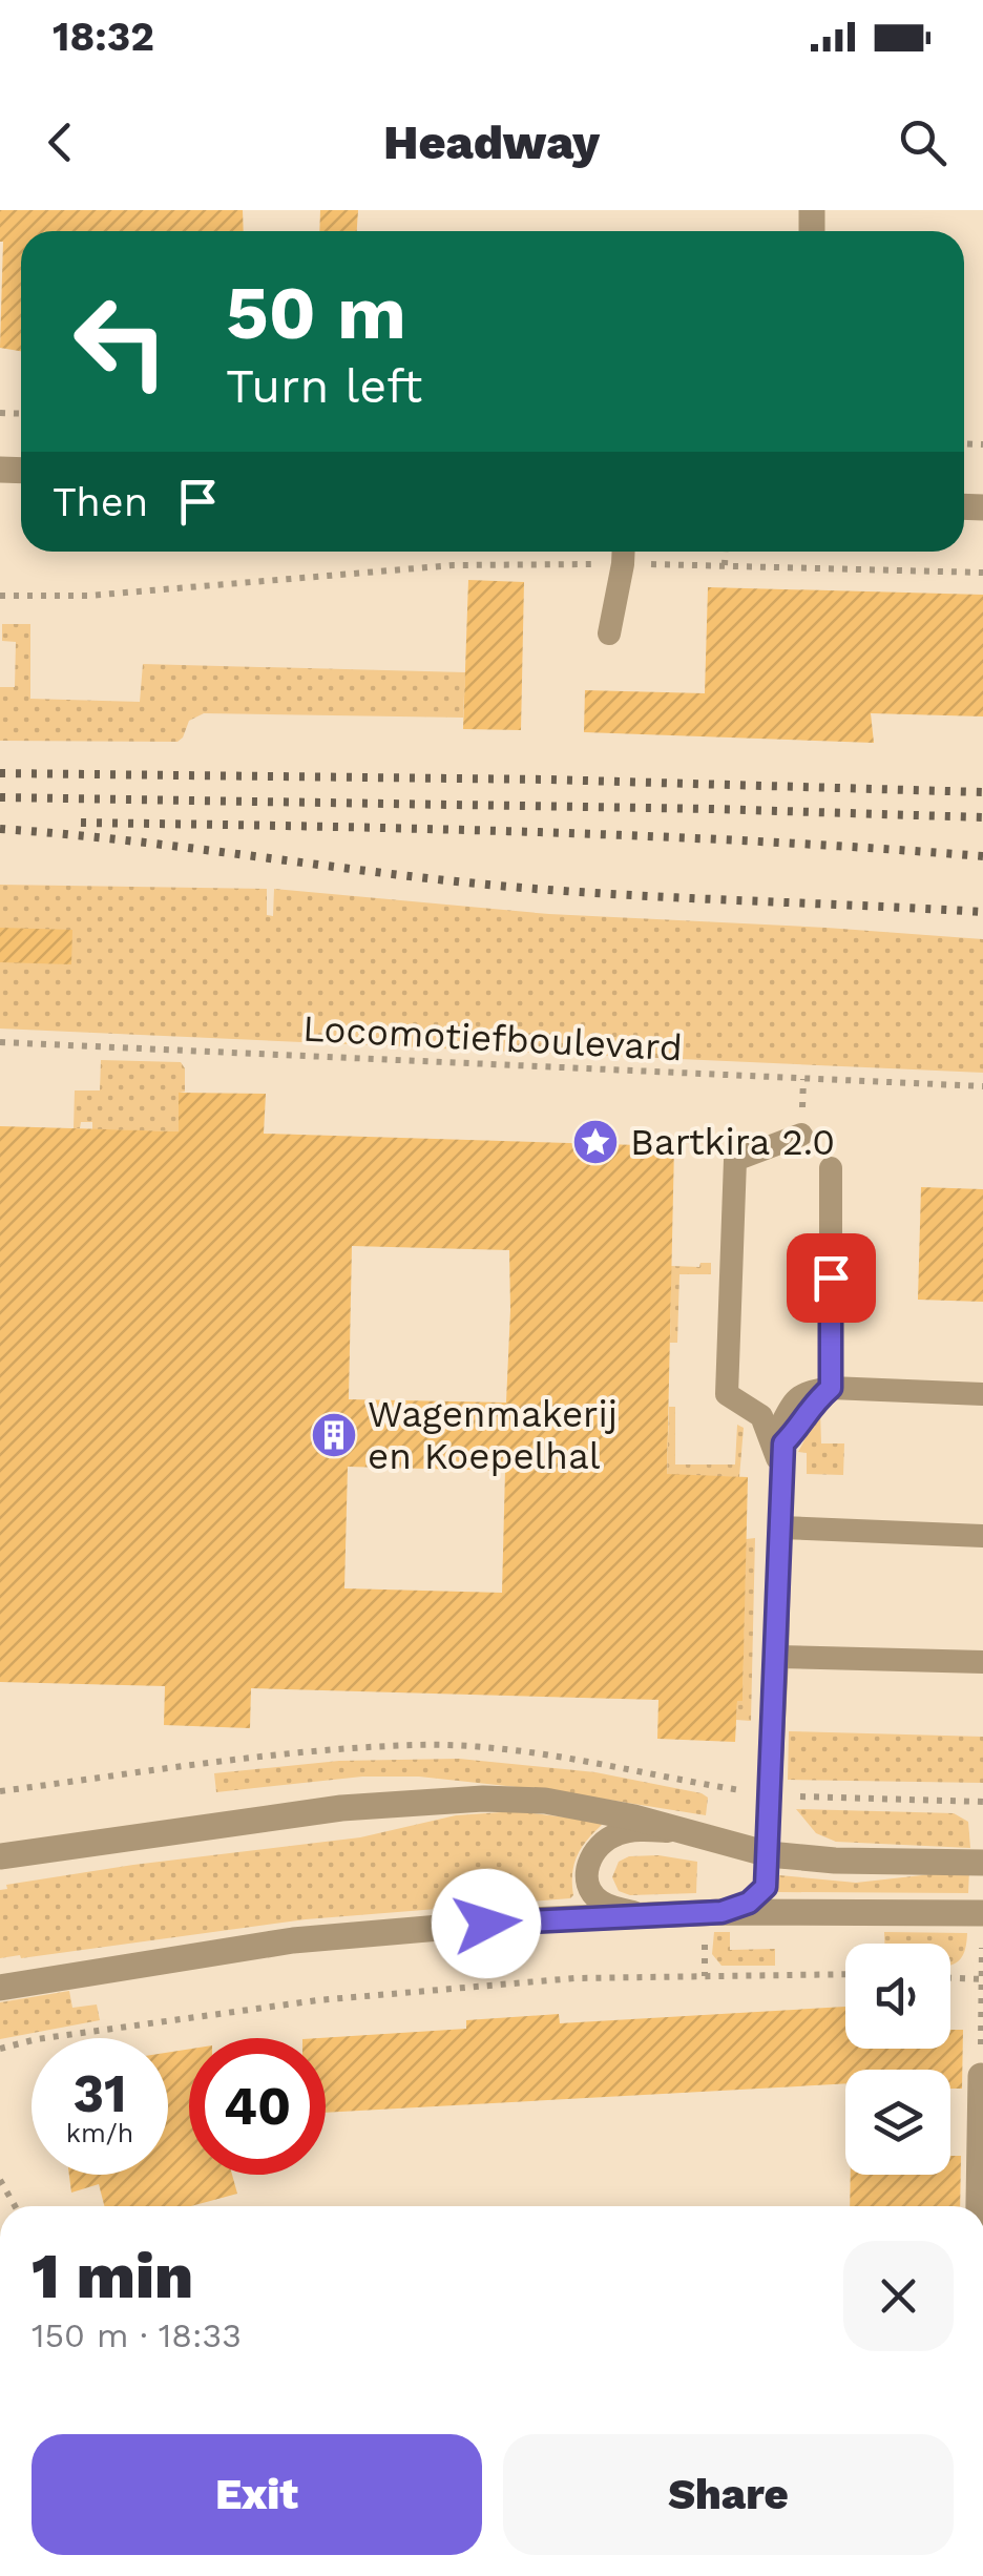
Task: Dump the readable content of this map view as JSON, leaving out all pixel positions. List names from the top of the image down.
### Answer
{
  "streets": {
    "path": ["Locomotiefboulevard"]
  },
  "places": {
    "place": ["Bartkira 2.0"],
    "building": ["Wagenmakerij en Koepelhal"]
  },
  "page": {
    "status": "18:32",
    "header": "Headway",
    "turn": ["50 m", "Turn left"],
    "then": "Then",
    "speed": "31 km/h",
    "limit": "40",
    "heading": ["1 min", "150 m · 18:33"],
    "buttons": ["Exit", "Share"]
  }
}
